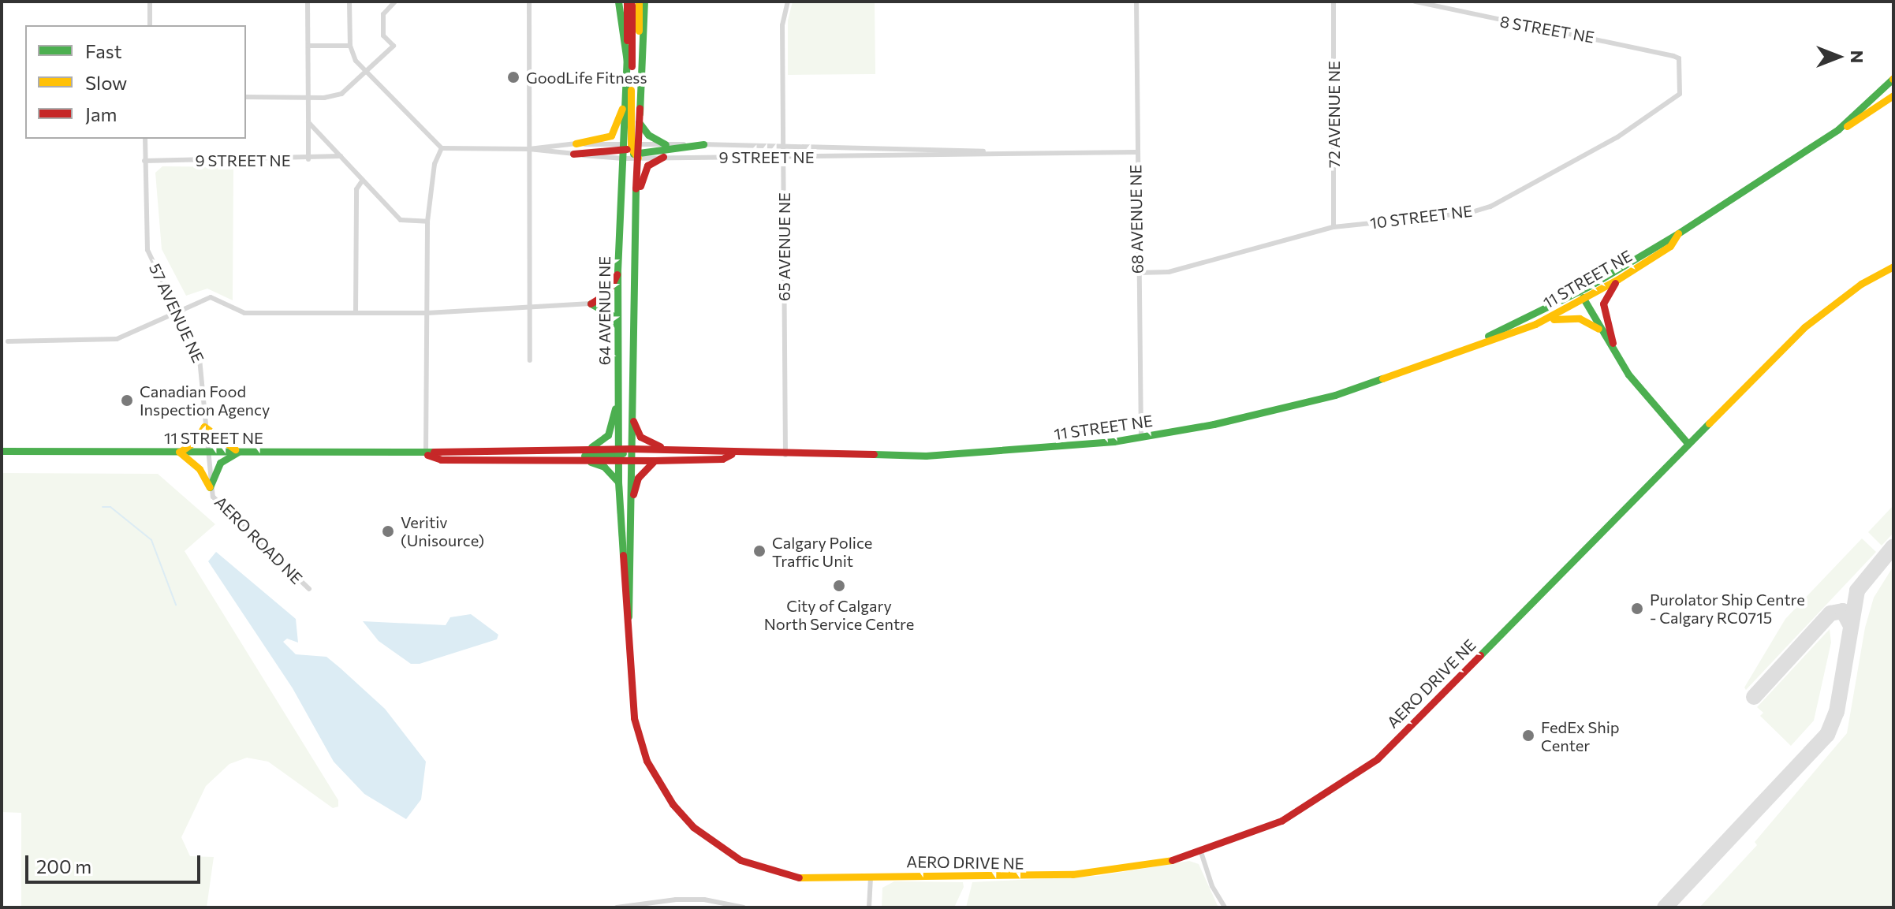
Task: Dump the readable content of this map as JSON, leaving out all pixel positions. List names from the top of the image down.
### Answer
{
  "streets": {
    "main road": ["11 STREET NE", "64 AVENUE NE", "AERO DRIVE NE"],
    "street": [
      "8 STREET NE",
      "72 AVENUE NE",
      "9 STREET NE",
      "10 STREET NE",
      "68 AVENUE NE",
      "65 AVENUE NE",
      "57 AVENUE NE",
      "AERO ROAD NE"
    ]
  },
  "crossings": [
    ["8 STREET NE", "10 STREET NE"],
    ["72 AVENUE NE", "10 STREET NE"],
    ["9 STREET NE", "68 AVENUE NE"],
    ["9 STREET NE", "65 AVENUE NE"],
    ["9 STREET NE", "64 AVENUE NE"],
    ["9 STREET NE", "57 AVENUE NE"],
    ["10 STREET NE", "68 AVENUE NE"],
    ["68 AVENUE NE", "11 STREET NE"],
    ["65 AVENUE NE", "11 STREET NE"],
    ["11 STREET NE", "64 AVENUE NE"],
    ["11 STREET NE", "57 AVENUE NE"],
    ["11 STREET NE", "AERO ROAD NE"],
    ["64 AVENUE NE", "AERO DRIVE NE"],
    ["57 AVENUE NE", "AERO ROAD NE"]
  ],
  "places": [
    "GoodLife Fitness",
    "Canadian Food Inspection Agency",
    "Veritiv (Unisource)",
    "Calgary Police Traffic Unit",
    "City of Calgary North Service Centre",
    "Purolator Ship Centre - Calgary RC0715",
    "FedEx Ship Center"
  ],
  "legend": ["Fast", "Slow", "Jam"],
  "scale_bar": "200 m",
  "north": "right"
}
